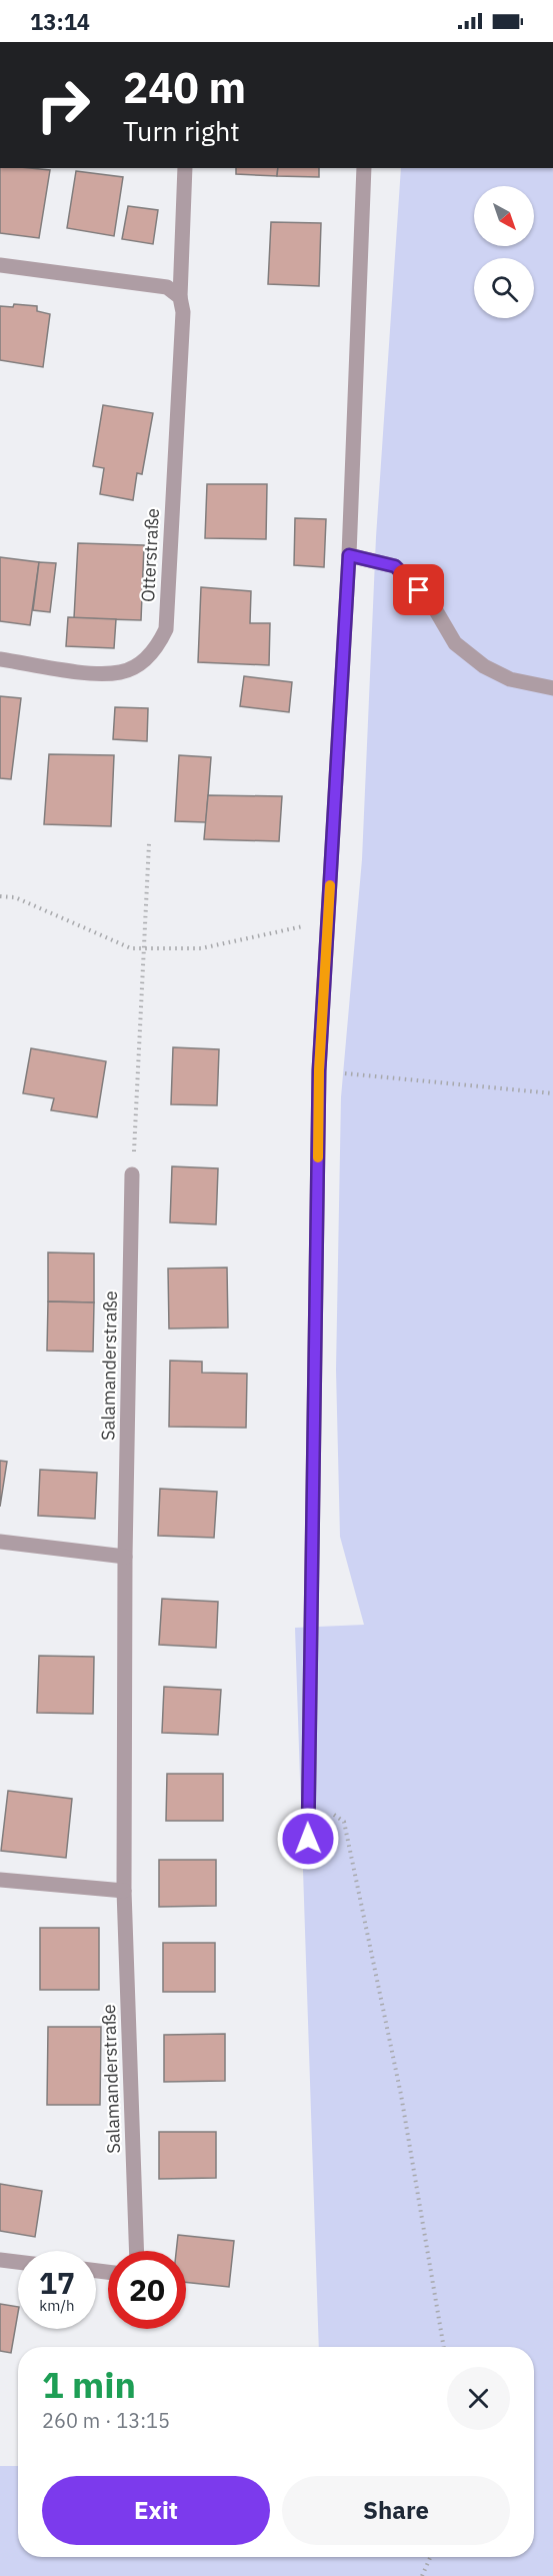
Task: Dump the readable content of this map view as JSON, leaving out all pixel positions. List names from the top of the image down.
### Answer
{
  "streets": {
    "street": ["Otterstraße", "Salamanderstraße"]
  },
  "north": "bottom right",
  "page": {
    "status": "13:14",
    "turn": ["240 m", "Turn right"],
    "speed": "17 km/h",
    "limit": "20",
    "heading": ["1 min", "260 m · 13:15"],
    "buttons": ["Exit", "Share"]
  }
}
